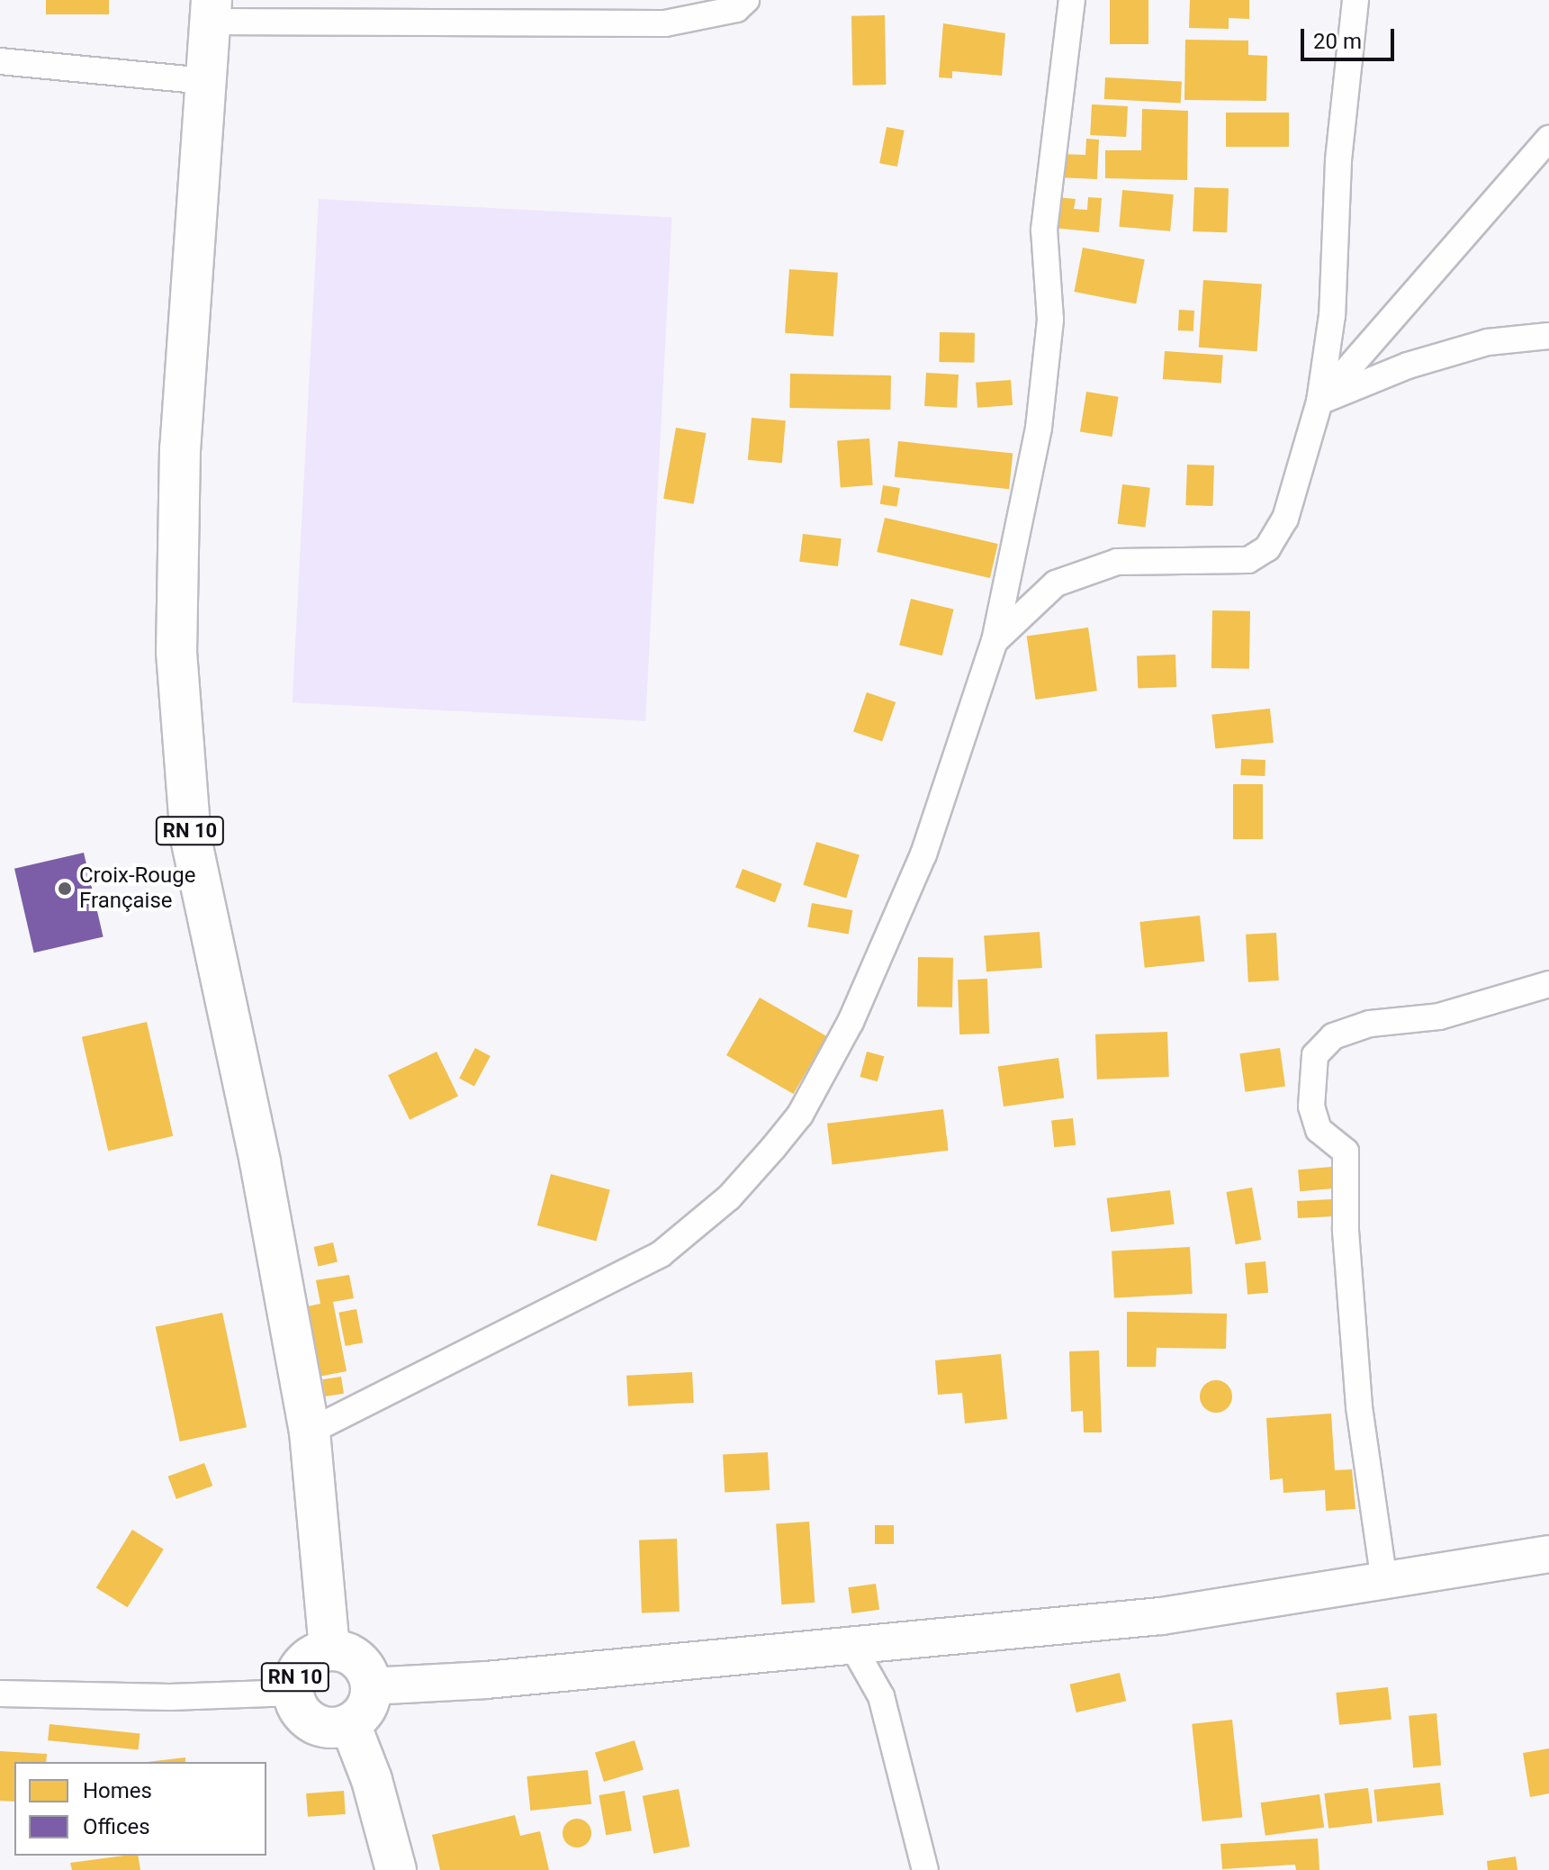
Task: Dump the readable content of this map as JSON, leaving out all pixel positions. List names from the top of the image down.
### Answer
{
  "streets": {
    "main road": ["RN 10"]
  },
  "places": ["Croix-Rouge Française"],
  "legend": ["Homes", "Offices"],
  "scale_bar": "20 m"
}
